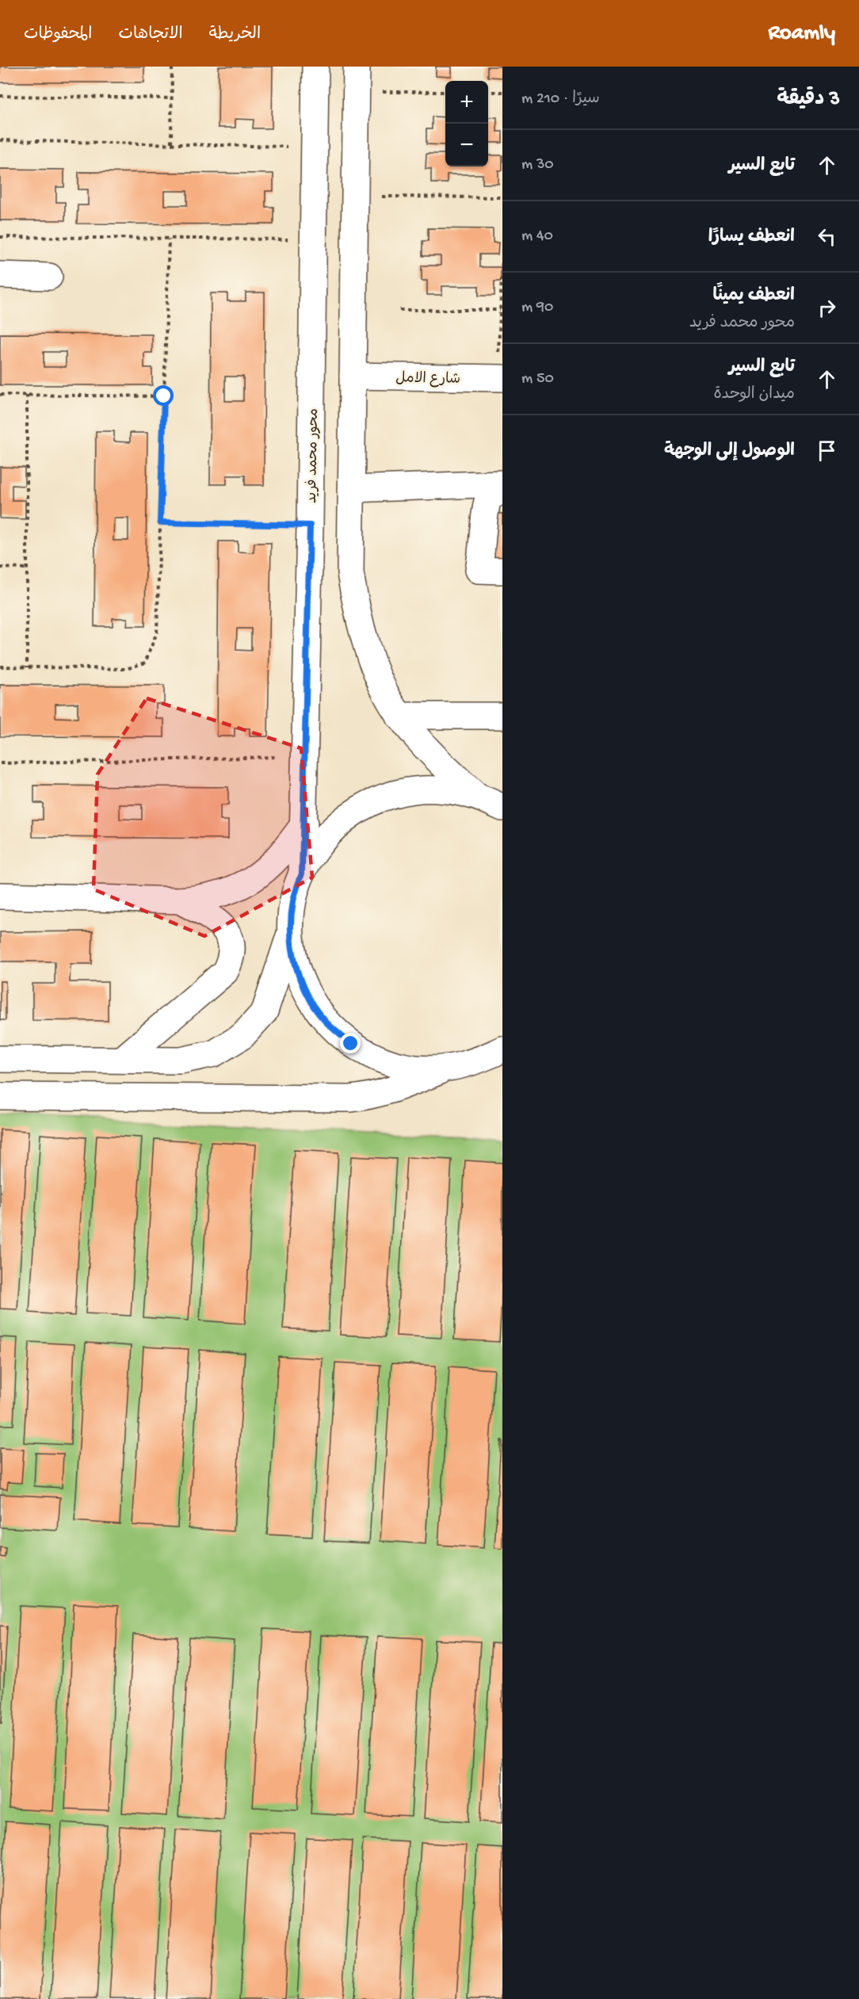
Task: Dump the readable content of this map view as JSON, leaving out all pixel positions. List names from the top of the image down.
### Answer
{
  "streets": {
    "street": ["شارع الامل", "محور محمد فريد"]
  },
  "page": {
    "header": "Roamly",
    "nav": ["الخريطة", "الاتجاهات", "المحفوظات"],
    "heading": ["3 دقيقة", "سيرًا · 210 m"],
    "map_buttons": ["+", "−"],
    "list": [
      ["تابع السير", "30 m"],
      ["انعطف يسارًا", "40 m"],
      ["انعطف يمينًا", "محور محمد فريد", "90 m"],
      ["تابع السير", "ميدان الوحدة", "50 m"],
      "الوصول إلى الوجهة"
    ]
  }
}
